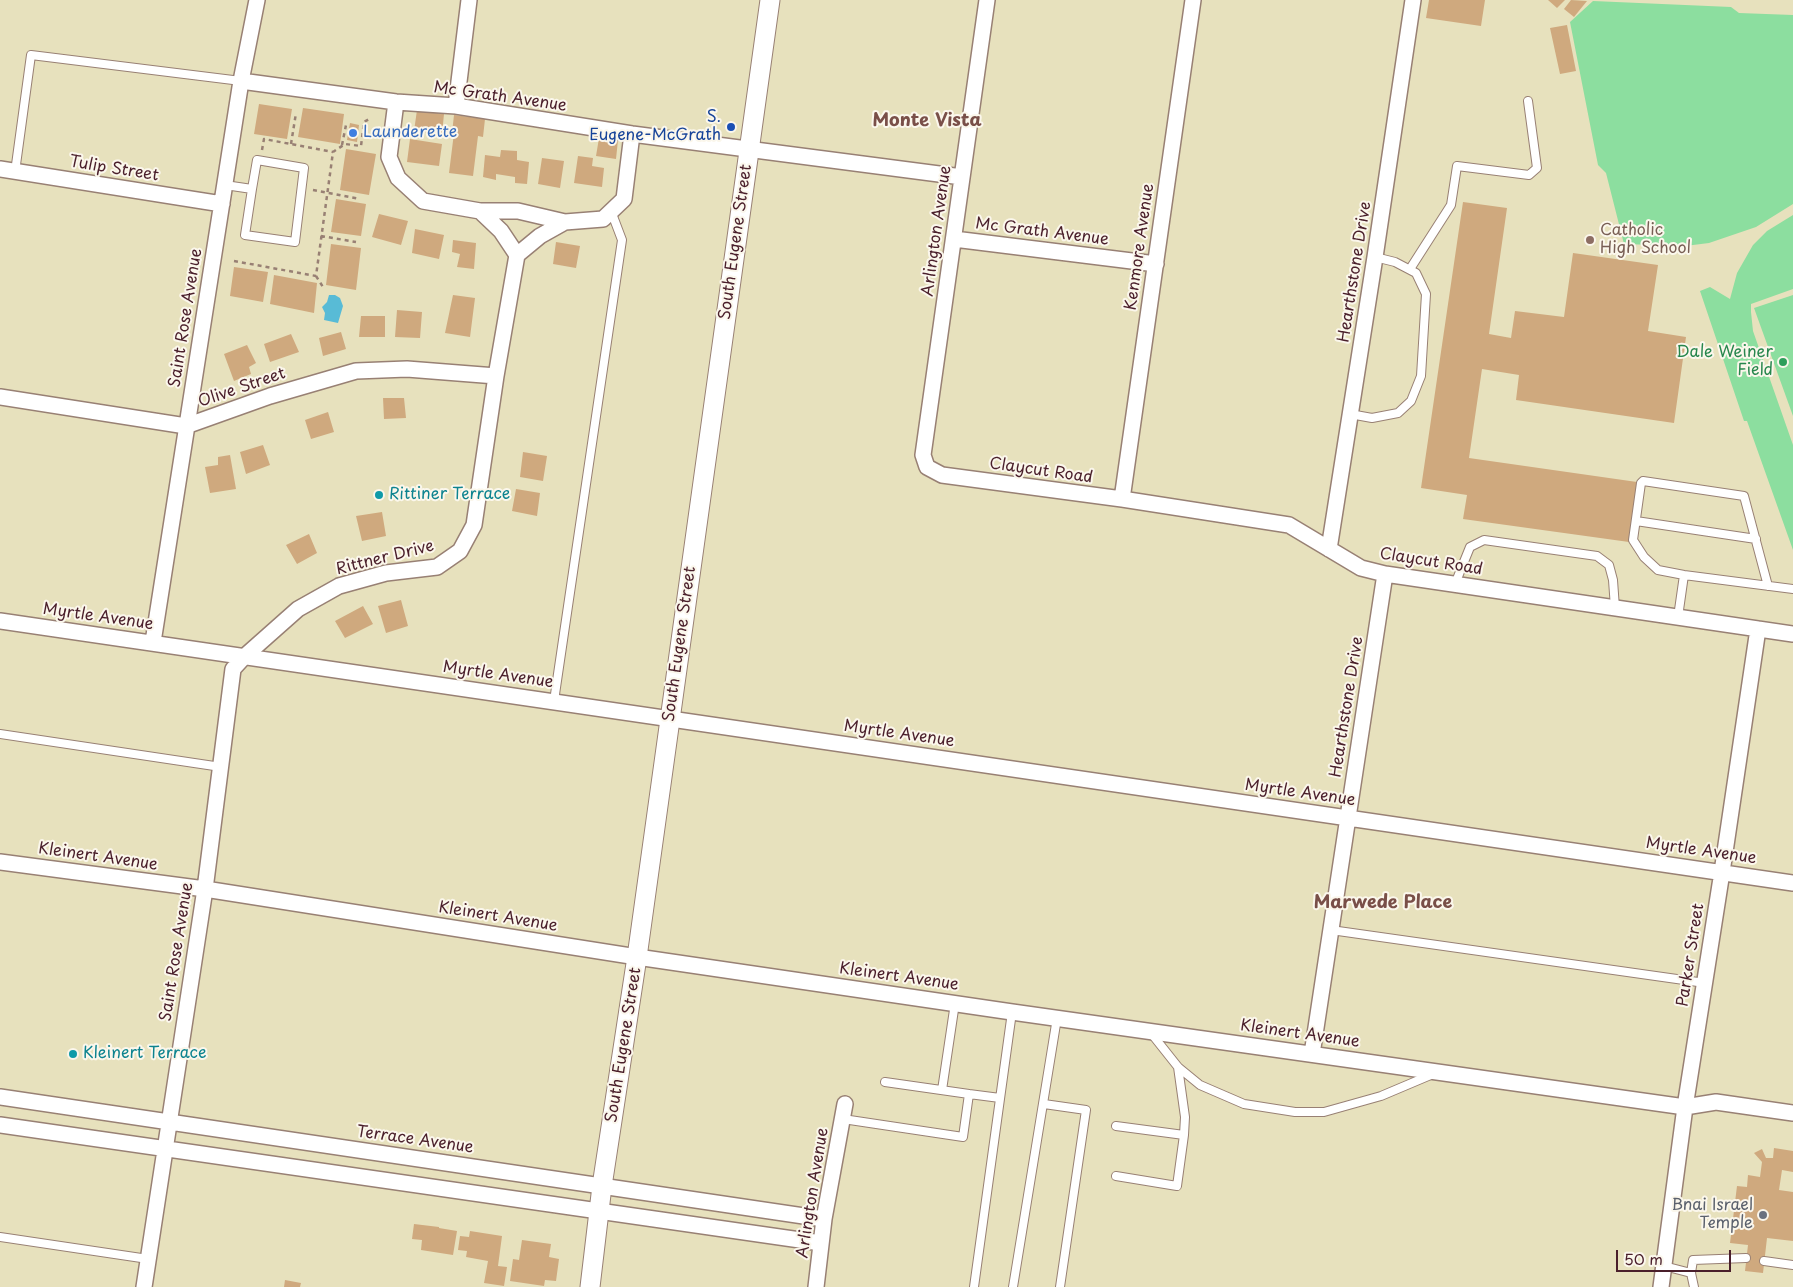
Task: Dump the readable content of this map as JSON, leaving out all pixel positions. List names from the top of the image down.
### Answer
{
  "streets": {
    "street": [
      "Mc Grath Avenue",
      "Tulip Street",
      "Arlington Avenue",
      "South Eugene Street",
      "Kenmore Avenue",
      "Hearthstone Drive",
      "Saint Rose Avenue",
      "Olive Street",
      "Claycut Road",
      "Rittner Drive",
      "Myrtle Avenue",
      "Kleinert Avenue",
      "Parker Street",
      "Terrace Avenue"
    ]
  },
  "crossings": [
    ["Mc Grath Avenue", "Arlington Avenue"],
    ["Mc Grath Avenue", "South Eugene Street"],
    ["Mc Grath Avenue", "Kenmore Avenue"],
    ["Mc Grath Avenue", "Saint Rose Avenue"],
    ["Tulip Street", "Saint Rose Avenue"],
    ["Arlington Avenue", "Claycut Road"],
    ["Arlington Avenue", "Terrace Avenue"],
    ["South Eugene Street", "Myrtle Avenue"],
    ["South Eugene Street", "Kleinert Avenue"],
    ["South Eugene Street", "Terrace Avenue"],
    ["Kenmore Avenue", "Claycut Road"],
    ["Hearthstone Drive", "Claycut Road"],
    ["Hearthstone Drive", "Myrtle Avenue"],
    ["Hearthstone Drive", "Kleinert Avenue"],
    ["Saint Rose Avenue", "Olive Street"],
    ["Saint Rose Avenue", "Rittner Drive"],
    ["Saint Rose Avenue", "Myrtle Avenue"],
    ["Saint Rose Avenue", "Kleinert Avenue"],
    ["Saint Rose Avenue", "Terrace Avenue"],
    ["Olive Street", "Rittner Drive"],
    ["Claycut Road", "Parker Street"],
    ["Rittner Drive", "Myrtle Avenue"],
    ["Myrtle Avenue", "Parker Street"],
    ["Kleinert Avenue", "Parker Street"]
  ],
  "districts": ["Monte Vista", "Marwede Place"],
  "places": [
    "S. Eugene-McGrath",
    "Launderette",
    "Catholic High School",
    "Dale Weiner Field",
    "Rittiner Terrace",
    "Kleinert Terrace",
    "Bnai Israel Temple"
  ],
  "scale_bar": "50 m"
}
